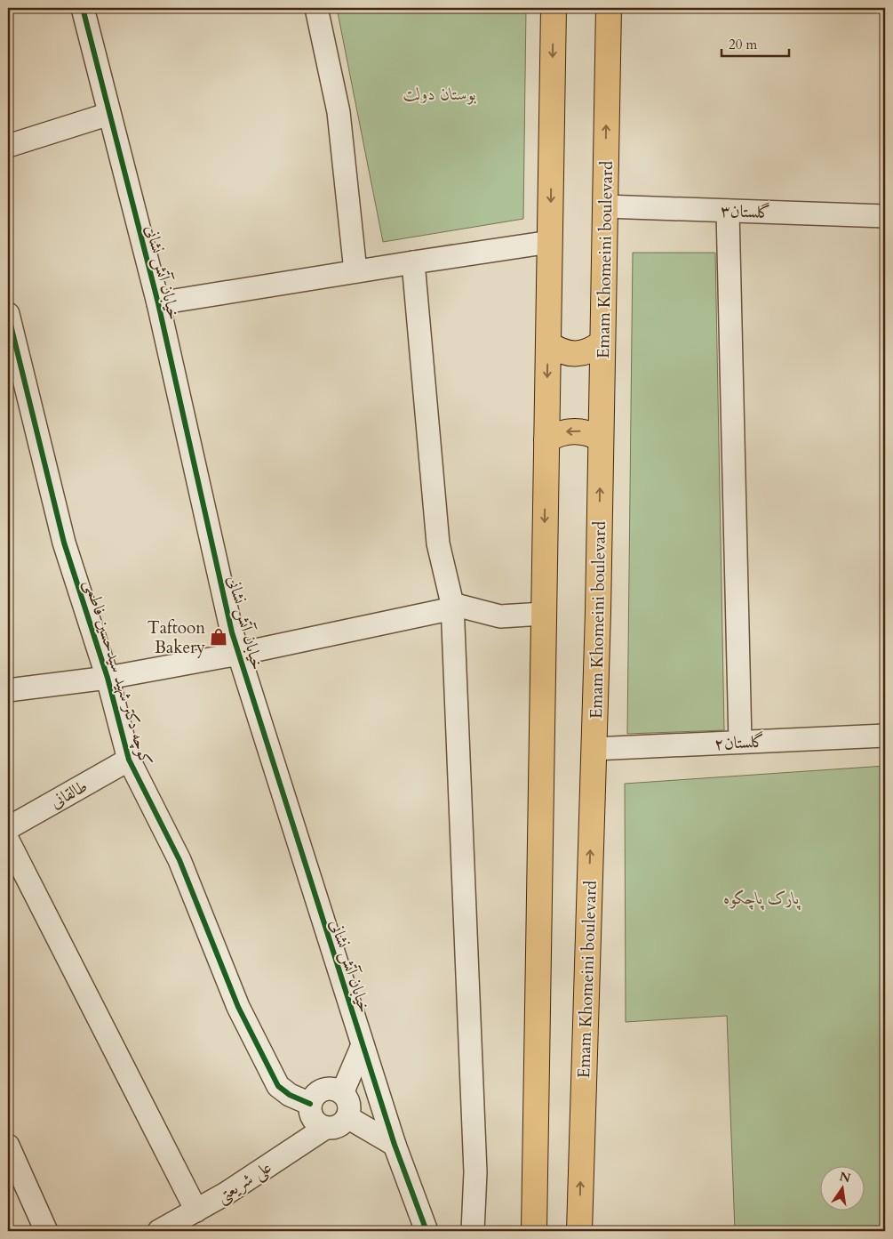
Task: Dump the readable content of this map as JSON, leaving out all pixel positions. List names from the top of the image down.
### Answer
{
  "streets": {
    "main road": ["Emam Khomeini boulevard"],
    "street": [
      "گلستان۳",
      "خیابان آتش نشانی",
      "کوچه دکتر شهید سیدحسین فاطمی",
      "گلستان۲",
      "طالقانی",
      "علی شریعتی"
    ]
  },
  "crossings": [
    ["گلستان۳", "Emam Khomeini boulevard"],
    ["Emam Khomeini boulevard", "گلستان۲"],
    ["کوچه دکتر شهید سیدحسین فاطمی", "طالقانی"],
    ["کوچه دکتر شهید سیدحسین فاطمی", "علی شریعتی"]
  ],
  "parks": ["بوستان دولت", "پارک پاچکوه"],
  "places": {
    "shop": ["Taftoon Bakery"]
  },
  "scale_bar": "20 m",
  "north": "top"
}
